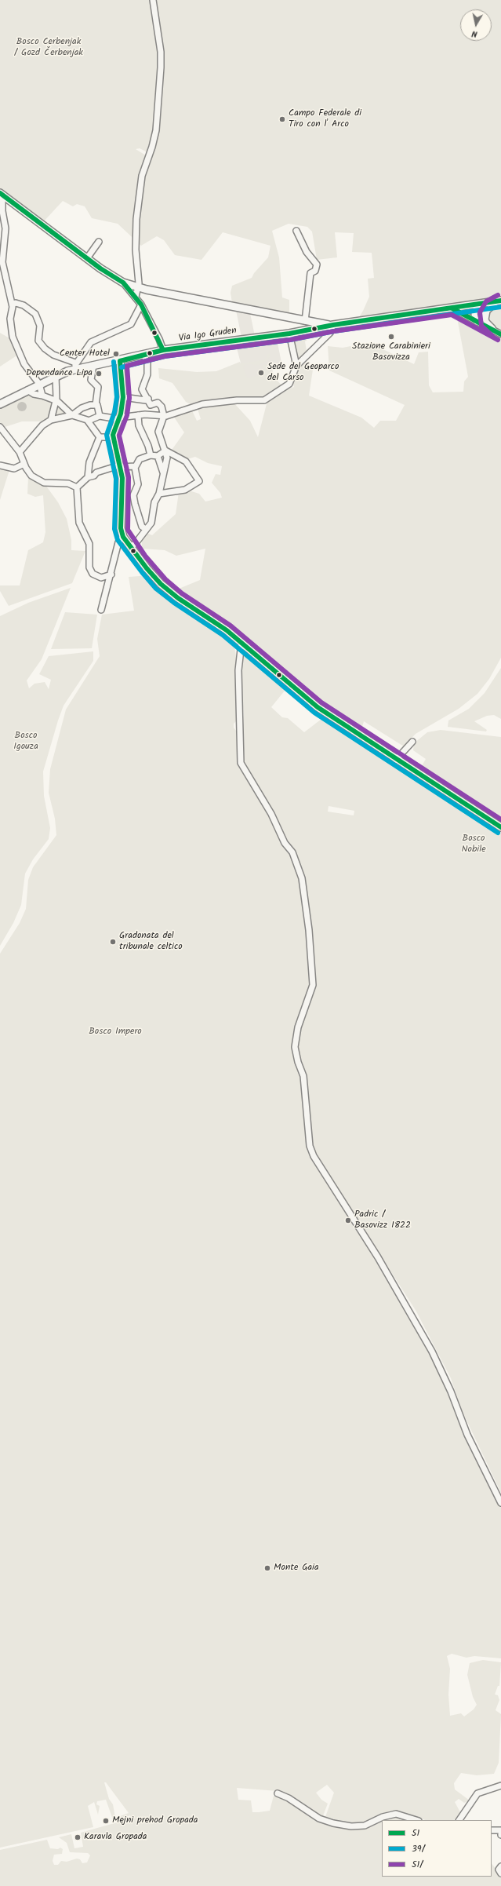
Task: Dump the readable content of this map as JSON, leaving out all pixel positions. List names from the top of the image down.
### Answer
{
  "streets": {
    "main road": ["Via Igo Gruden"]
  },
  "parks": [
    "Bosco Cerbenjak / Gozd Čerbenjak",
    "Bosco Igouza",
    "Bosco Nobile",
    "Bosco Impero"
  ],
  "places": [
    "Campo Federale di Tiro con l' Arco",
    "Stazione Carabinieri Basovizza",
    "Center Hotel",
    "Sede del Geoparco del Carso",
    "Dependance Lipa",
    "Gradonata del tribunale celtico",
    "Padric / Basovizz 1822",
    "Monte Gaia",
    "Mejni prehod Gropada",
    "Karavla Gropada"
  ],
  "lines": ["transit line 51", "transit line 51/", "transit line 39/"],
  "legend": ["51", "39/", "51/"],
  "north": "bottom"
}
